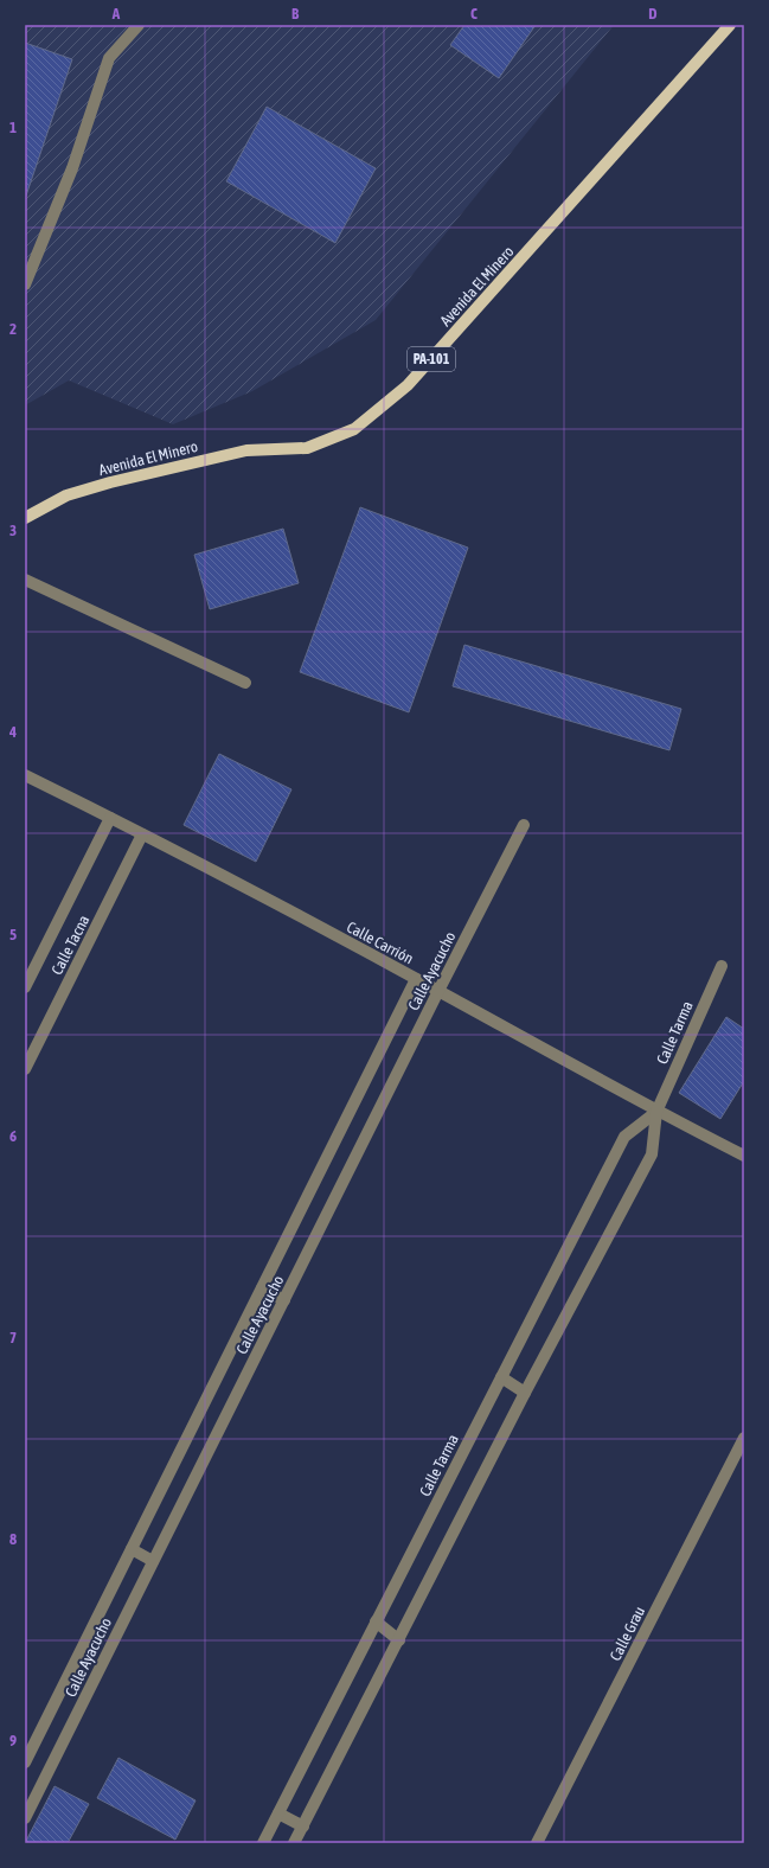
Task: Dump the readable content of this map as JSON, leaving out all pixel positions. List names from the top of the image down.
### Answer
{
  "streets": {
    "main road": ["Avenida El Minero", "PA-101"],
    "street": [
      "Calle Carrión",
      "Calle Tacna",
      "Calle Ayacucho",
      "Calle Tarma",
      "Calle Grau"
    ]
  },
  "crossings": [
    ["Calle Carrión", "Calle Tacna"],
    ["Calle Carrión", "Calle Ayacucho"],
    ["Calle Carrión", "Calle Tarma"]
  ],
  "grid": {
    "columns": [
      "A",
      "B",
      "C",
      "D"
    ],
    "rows": [
      "1",
      "2",
      "3",
      "4",
      "5",
      "6",
      "7",
      "8",
      "9"
    ]
  }
}
